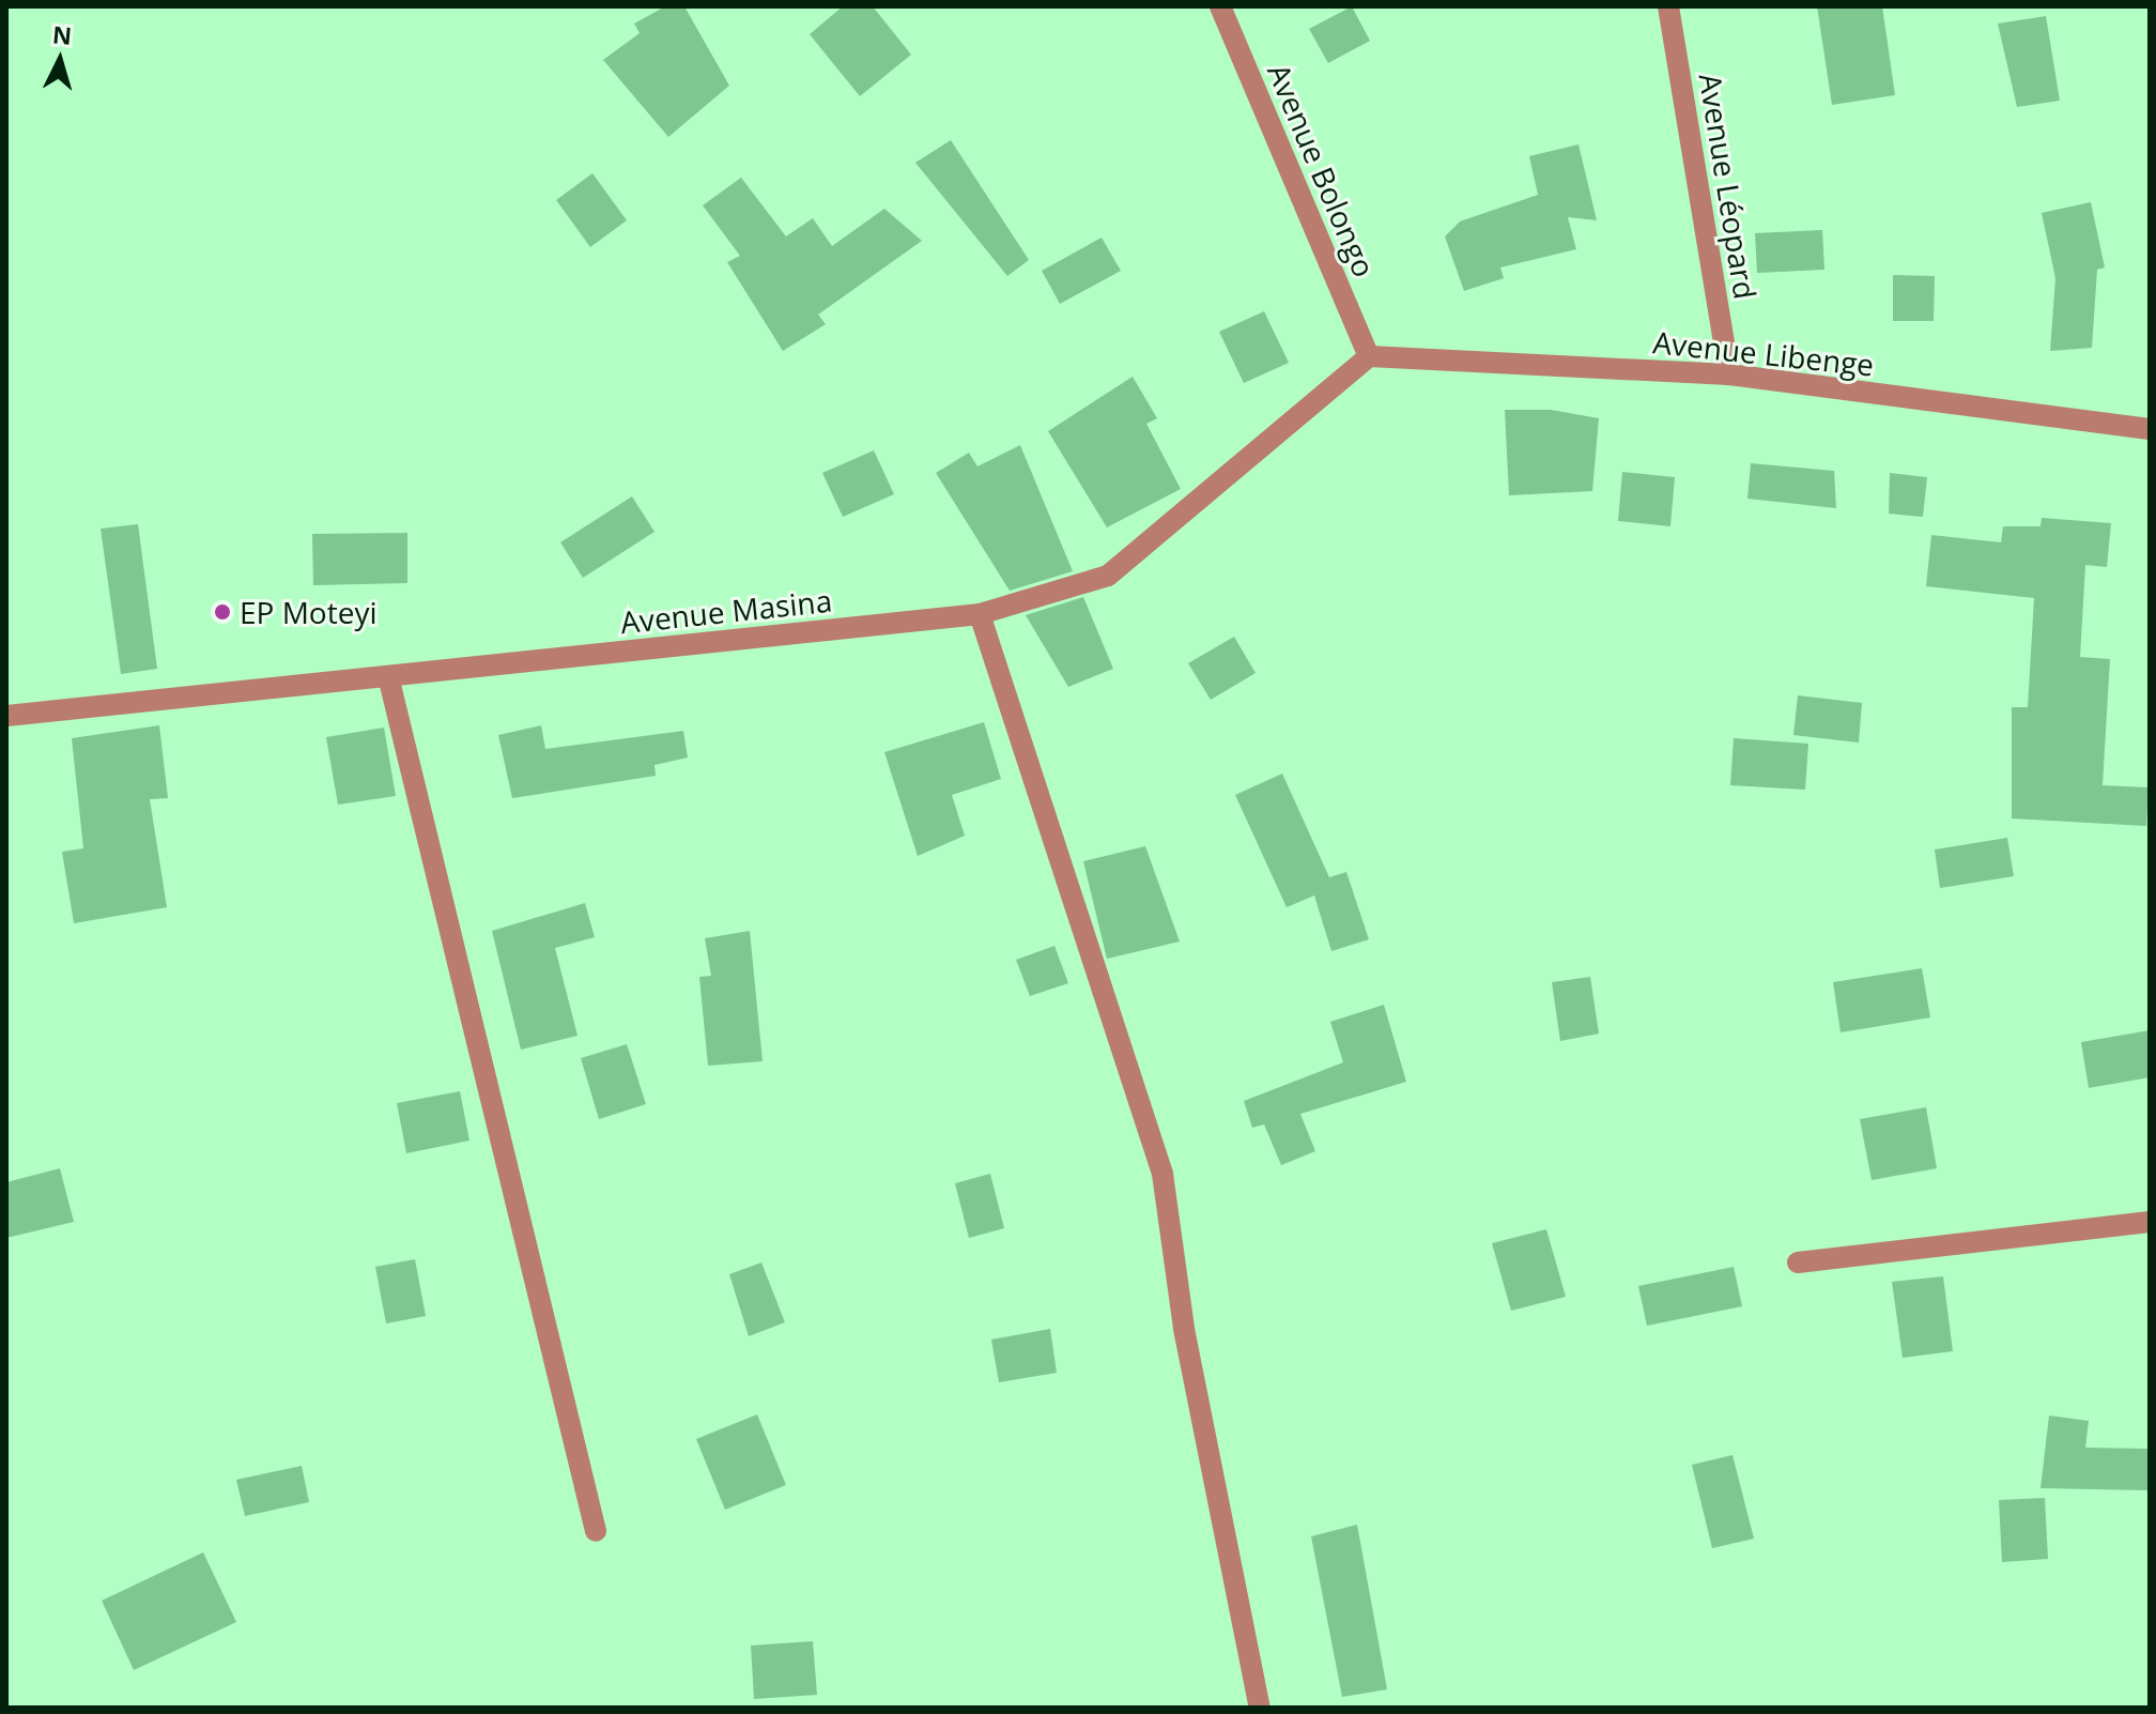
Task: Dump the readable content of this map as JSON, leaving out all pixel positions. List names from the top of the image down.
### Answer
{
  "streets": {
    "street": [
      "Avenue Bolongo",
      "Avenue Léopard",
      "Avenue Libenge",
      "Avenue Masina"
    ]
  },
  "crossings": [
    ["Avenue Bolongo", "Avenue Libenge"],
    ["Avenue Bolongo", "Avenue Masina"],
    ["Avenue Léopard", "Avenue Libenge"],
    ["Avenue Libenge", "Avenue Masina"]
  ],
  "places": ["EP Moteyi"],
  "north": "top"
}
